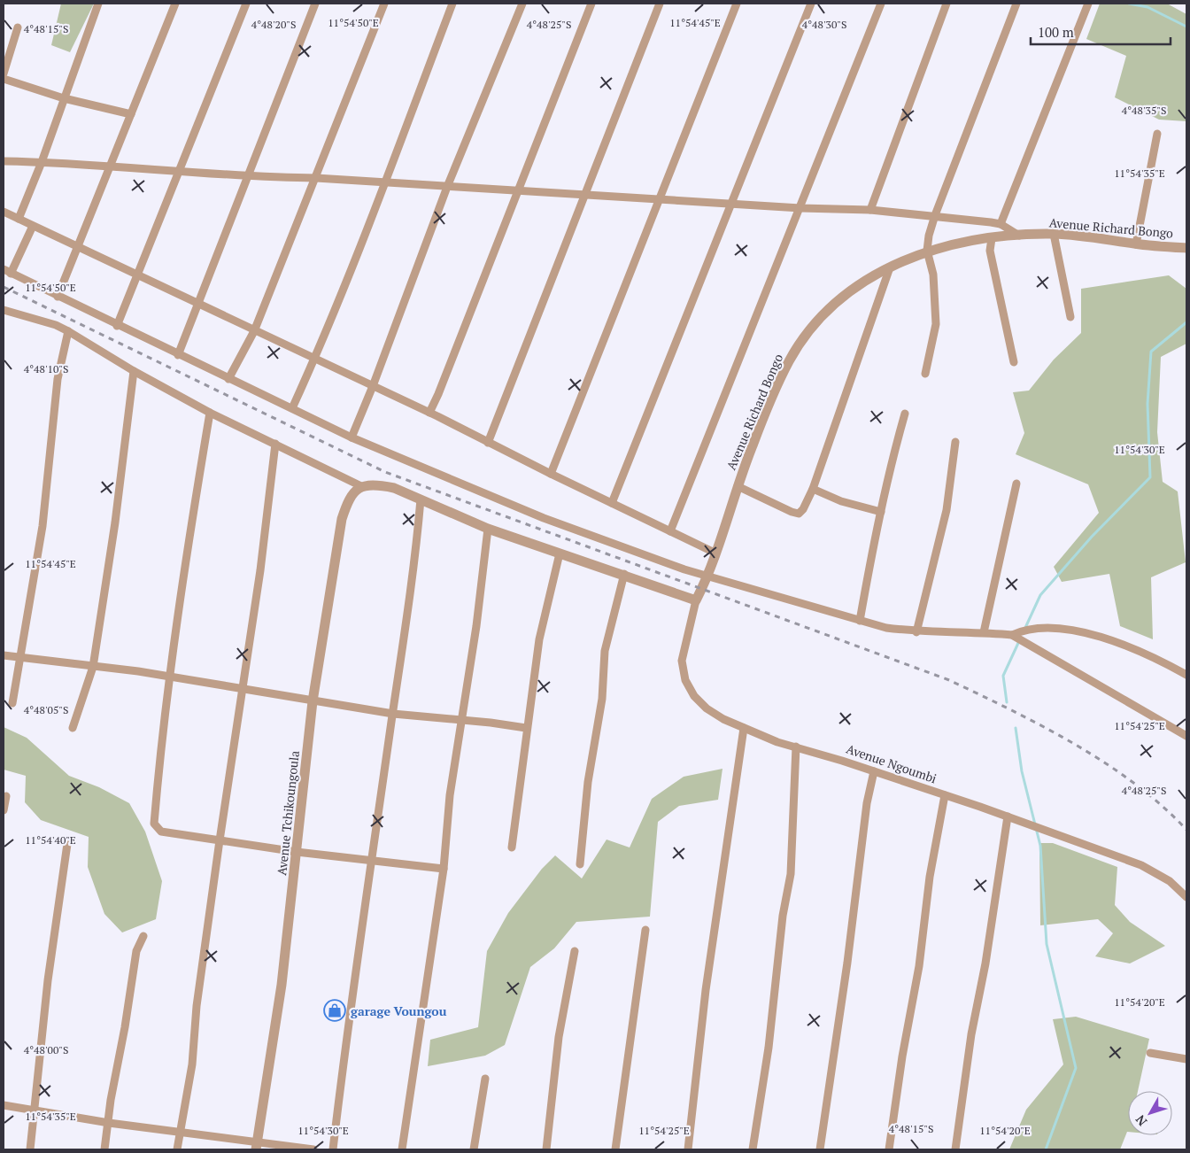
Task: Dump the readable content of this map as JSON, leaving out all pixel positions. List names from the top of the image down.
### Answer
{
  "streets": {
    "street": ["Avenue Richard Bongo", "Avenue Ngoumbi", "Avenue Tchikoungoula"]
  },
  "crossings": [
    ["Avenue Richard Bongo", "Avenue Ngoumbi"]
  ],
  "places": {
    "shop": ["garage Voungou"]
  },
  "scale_bar": "100 m",
  "north": "bottom left",
  "coordinates": [
    "11°54'50\"E",
    "11°54'45\"E",
    "4°48'20\"S",
    "4°48'25\"S",
    "4°48'30\"S",
    "4°48'15\"S",
    "4°48'35\"S",
    "11°54'35\"E",
    "4°48'10\"S",
    "11°54'30\"E",
    "4°48'05\"S",
    "11°54'25\"E",
    "11°54'40\"E",
    "11°54'20\"E",
    "4°48'00\"S"
  ]
}
